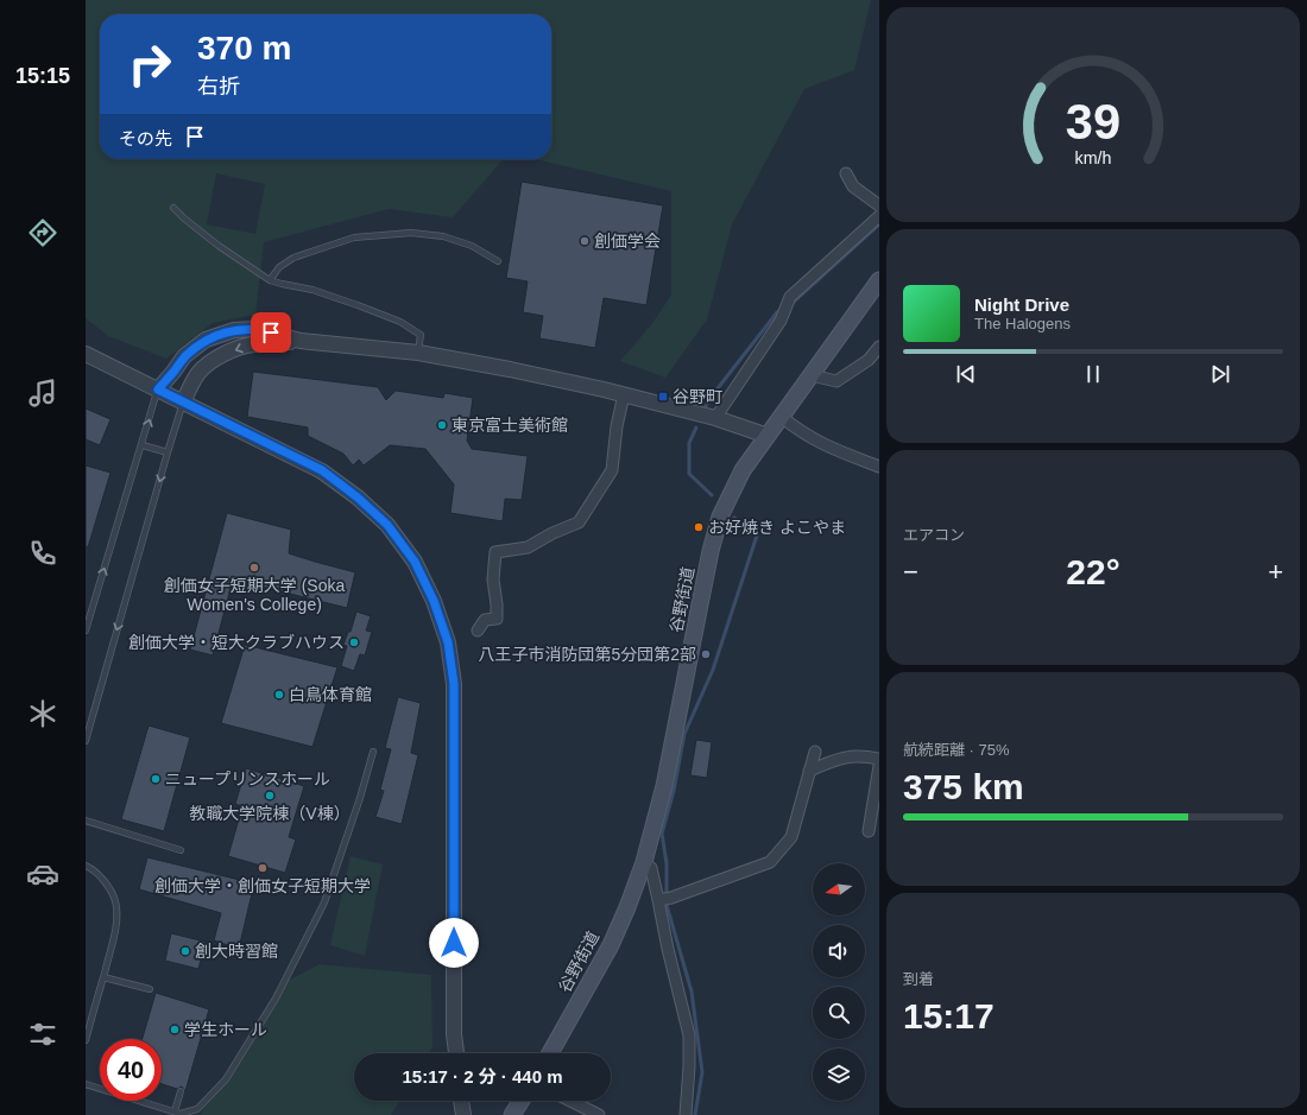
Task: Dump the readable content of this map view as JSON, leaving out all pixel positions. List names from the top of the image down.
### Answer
{
  "streets": {
    "main road": ["谷野街道"]
  },
  "places": {
    "other": [
      "創価学会",
      "東京富士美術館",
      "お好焼き よこやま",
      "創価女子短期大学 (Soka Women's College)",
      "創価大学・短大クラブハウス",
      "八王子市消防団第5分団第2部",
      "白鳥体育館",
      "ニュープリンスホール",
      "教職大学院棟（V棟）",
      "創価大学・創価女子短期大学",
      "創大時習館",
      "学生ホール"
    ],
    "transit": ["谷野町"]
  },
  "north": "left",
  "page": {
    "tabs": "15:15",
    "turn": ["370 m", "右折"],
    "then": "その先",
    "song": ["Night Drive", "The Halogens"],
    "tile": [
      "エアコン",
      ["航続距離 · 75%", "375 km"],
      ["到着", "15:17"]
    ],
    "heat": ["−", "22°", "+"],
    "limit": "40",
    "trip": "15:17 · 2 分 · 440 m",
    "gauge": ["39", "km/h"]
  }
}
